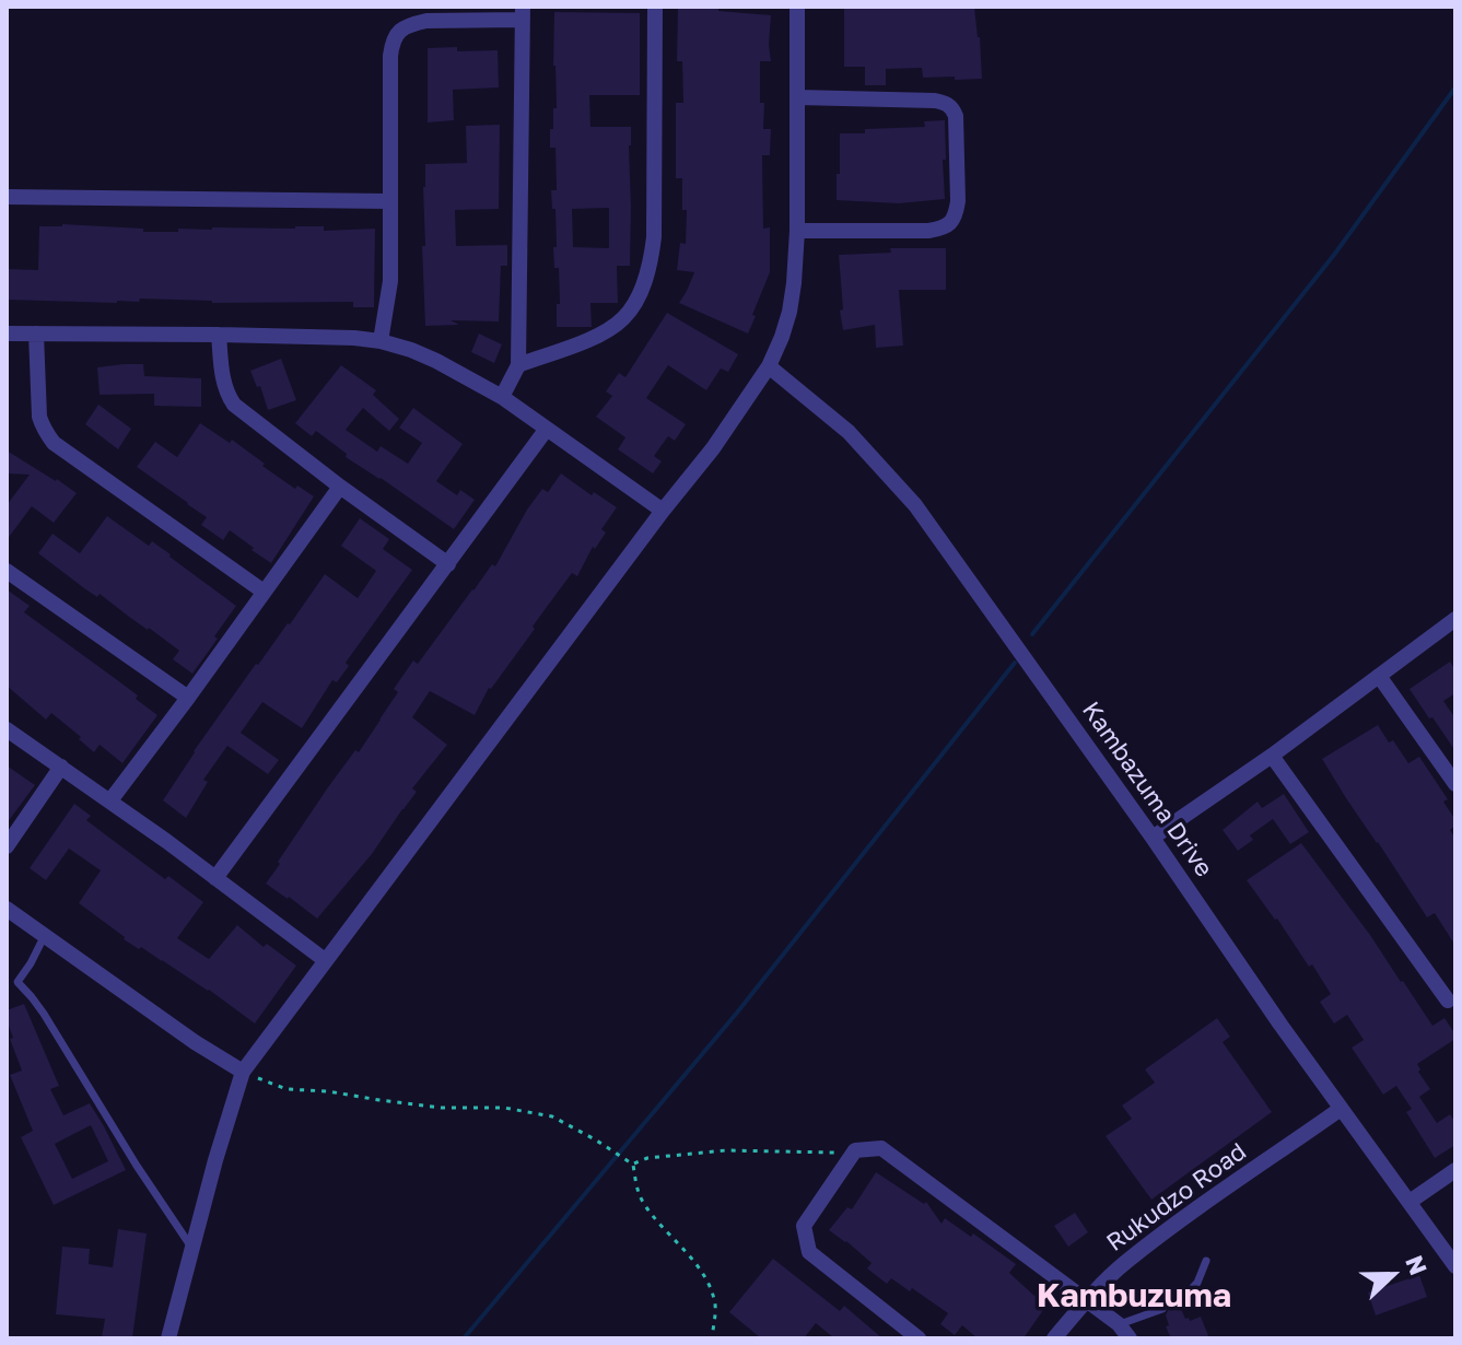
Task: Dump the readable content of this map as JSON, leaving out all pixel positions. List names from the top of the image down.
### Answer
{
  "streets": {
    "street": ["Kambazuma Drive", "Rukudzo Road"]
  },
  "crossings": [
    ["Kambazuma Drive", "Rukudzo Road"]
  ],
  "districts": ["Kambuzuma"],
  "north": "right"
}
